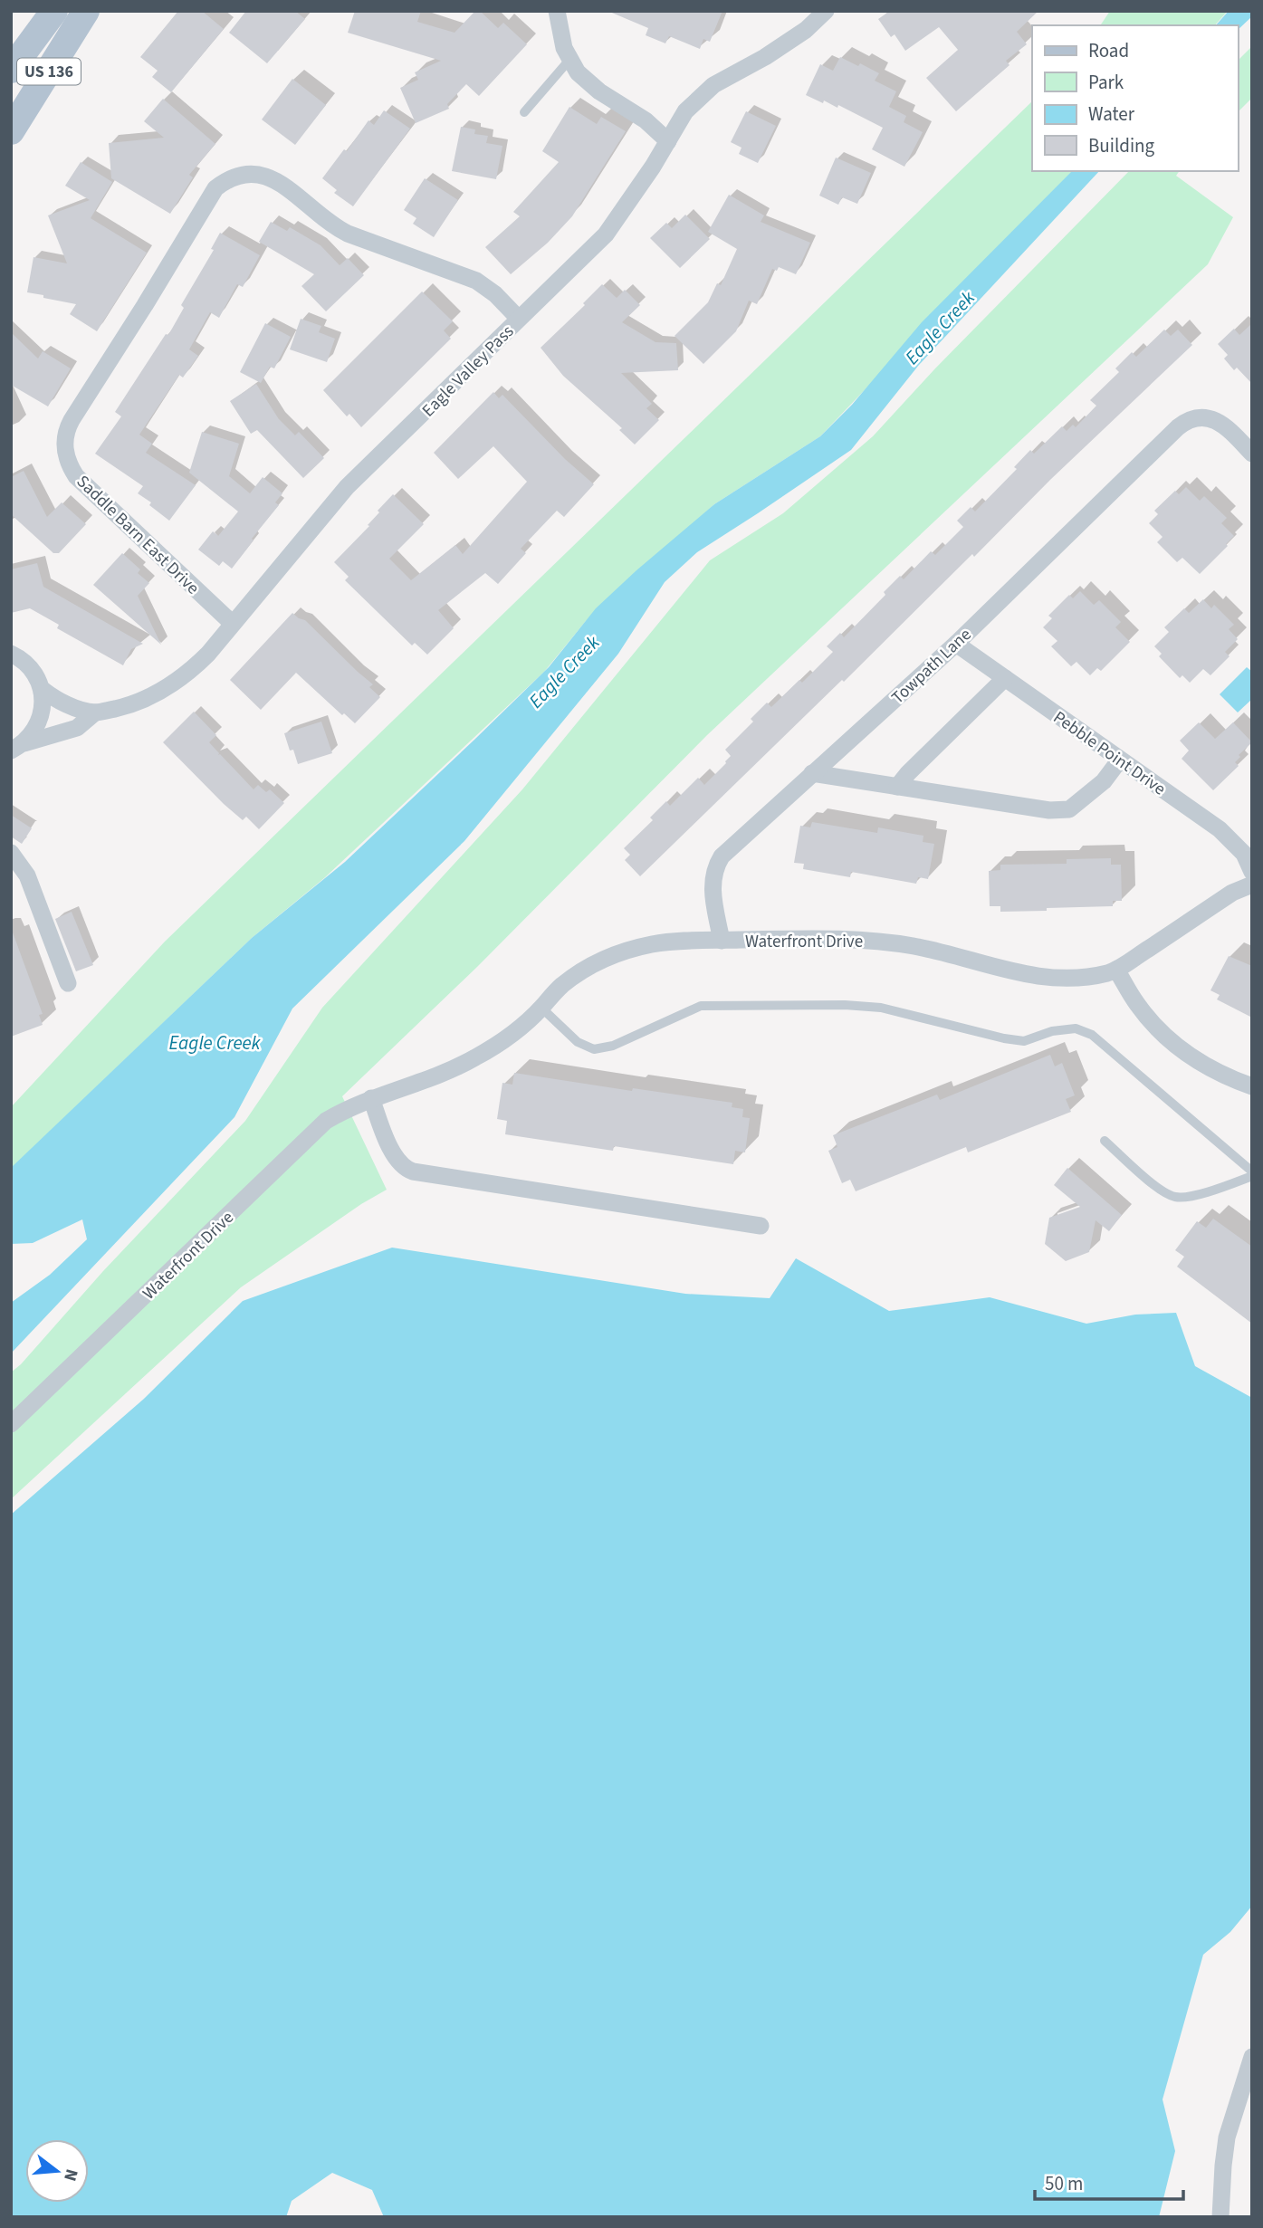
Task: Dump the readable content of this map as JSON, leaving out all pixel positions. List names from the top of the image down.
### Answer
{
  "streets": {
    "main road": ["US 136"],
    "street": [
      "Eagle Valley Pass",
      "Saddle Barn East Drive",
      "Towpath Lane",
      "Pebble Point Drive",
      "Waterfront Drive"
    ]
  },
  "crossings": [
    ["Eagle Valley Pass", "Saddle Barn East Drive"],
    ["Towpath Lane", "Pebble Point Drive"],
    ["Towpath Lane", "Waterfront Drive"]
  ],
  "water": ["Eagle Creek"],
  "legend": [
    "Road",
    "Park",
    "Water",
    "Building"
  ],
  "scale_bar": "50 m",
  "north": "right"
}
